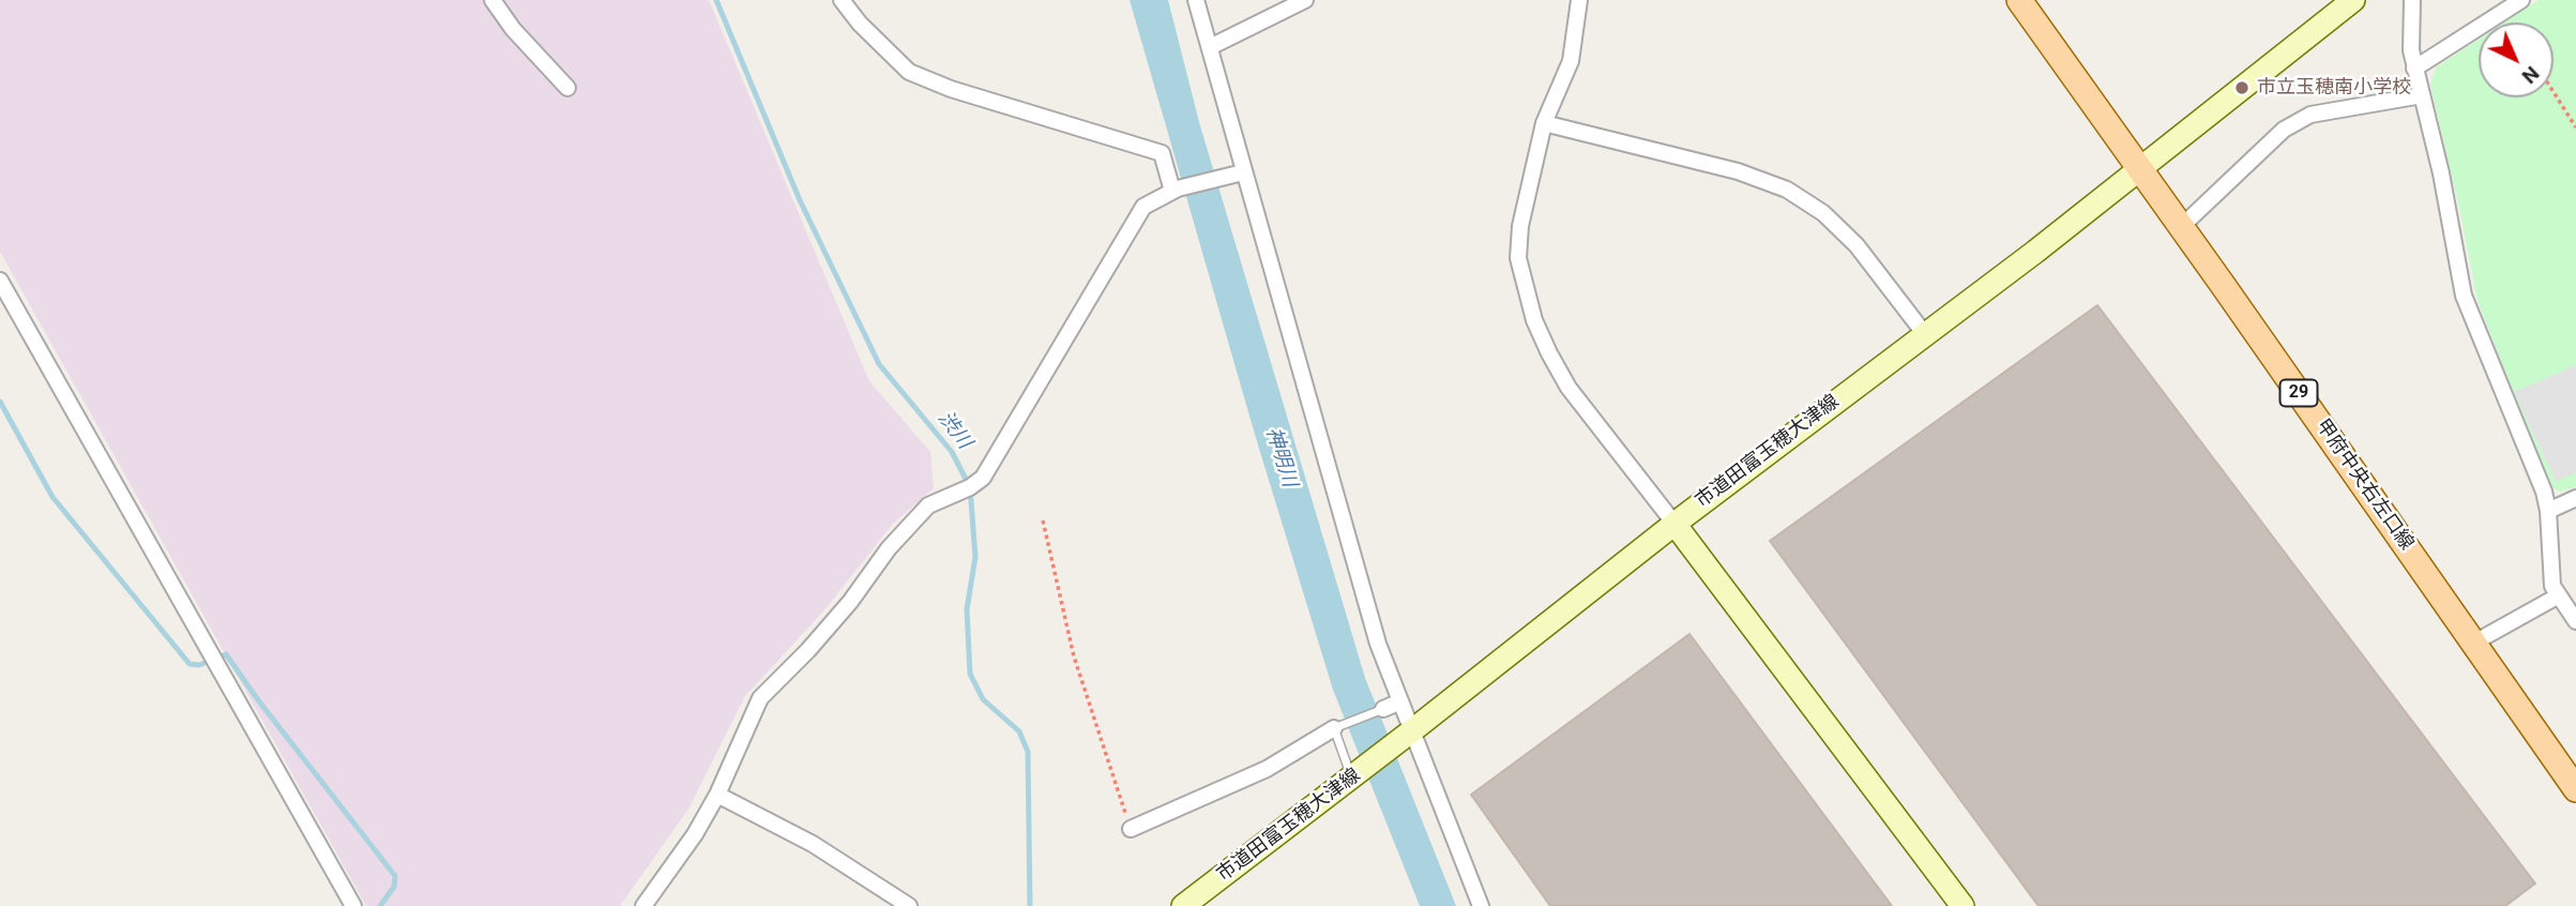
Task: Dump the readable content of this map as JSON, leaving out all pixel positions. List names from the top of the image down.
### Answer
{
  "streets": {
    "main road": ["29", "甲府中央右左口線"],
    "street": ["市道田富玉穂大津線"]
  },
  "crossings": [
    ["市道田富玉穂大津線", "甲府中央右左口線"]
  ],
  "water": ["渋川", "神明川"],
  "places": ["市立玉穂南小学校"],
  "north": "bottom right"
}
